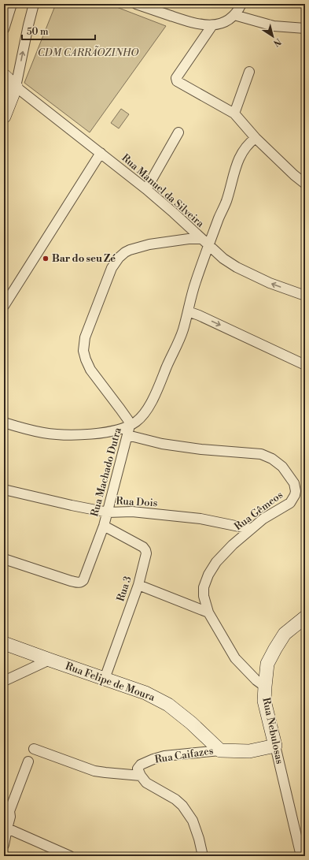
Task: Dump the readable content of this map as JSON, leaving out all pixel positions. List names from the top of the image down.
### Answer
{
  "streets": {
    "street": [
      "Rua Manuel da Silveira",
      "Rua Machado Dutra",
      "Rua Dois",
      "Rua Gêmeos",
      "Rua 3",
      "Rua Felipe de Moura",
      "Rua Nebulosas",
      "Rua Caifazes"
    ]
  },
  "crossings": [
    ["Rua Manuel da Silveira", "Rua Machado Dutra"],
    ["Rua Machado Dutra", "Rua Dois"],
    ["Rua Machado Dutra", "Rua Gêmeos"],
    ["Rua Machado Dutra", "Rua 3"],
    ["Rua Dois", "Rua Gêmeos"],
    ["Rua Gêmeos", "Rua Nebulosas"],
    ["Rua 3", "Rua Felipe de Moura"],
    ["Rua Felipe de Moura", "Rua Caifazes"],
    ["Rua Nebulosas", "Rua Caifazes"]
  ],
  "parks": ["CDM CARRÃOZINHO"],
  "places": ["Bar do seu Zé"],
  "scale_bar": "50 m",
  "north": "bottom right"
}
